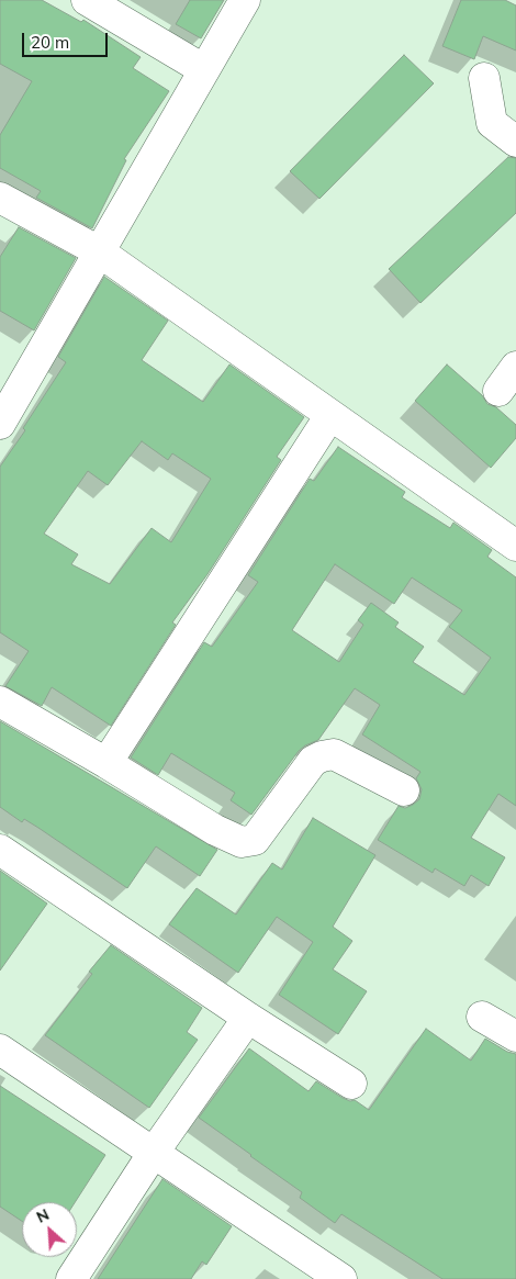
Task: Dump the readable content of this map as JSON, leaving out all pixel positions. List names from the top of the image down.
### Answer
{
  "scale_bar": "20 m",
  "north": "top left"
}
